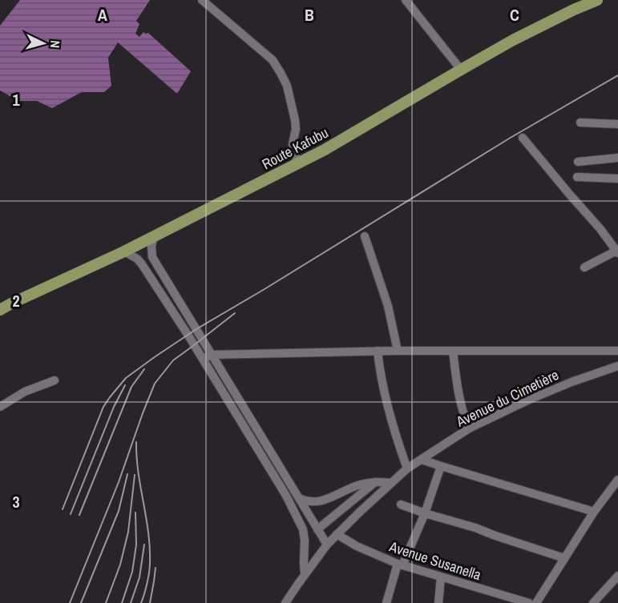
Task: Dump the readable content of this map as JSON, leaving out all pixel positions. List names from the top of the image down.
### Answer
{
  "streets": {
    "main road": ["Route Kafubu"],
    "street": ["Avenue du Cimetière", "Avenue Susanella"]
  },
  "crossings": [
    ["Avenue du Cimetière", "Avenue Susanella"]
  ],
  "north": "right",
  "grid": {
    "columns": ["A", "B", "C"],
    "rows": ["1", "2", "3"]
  }
}
